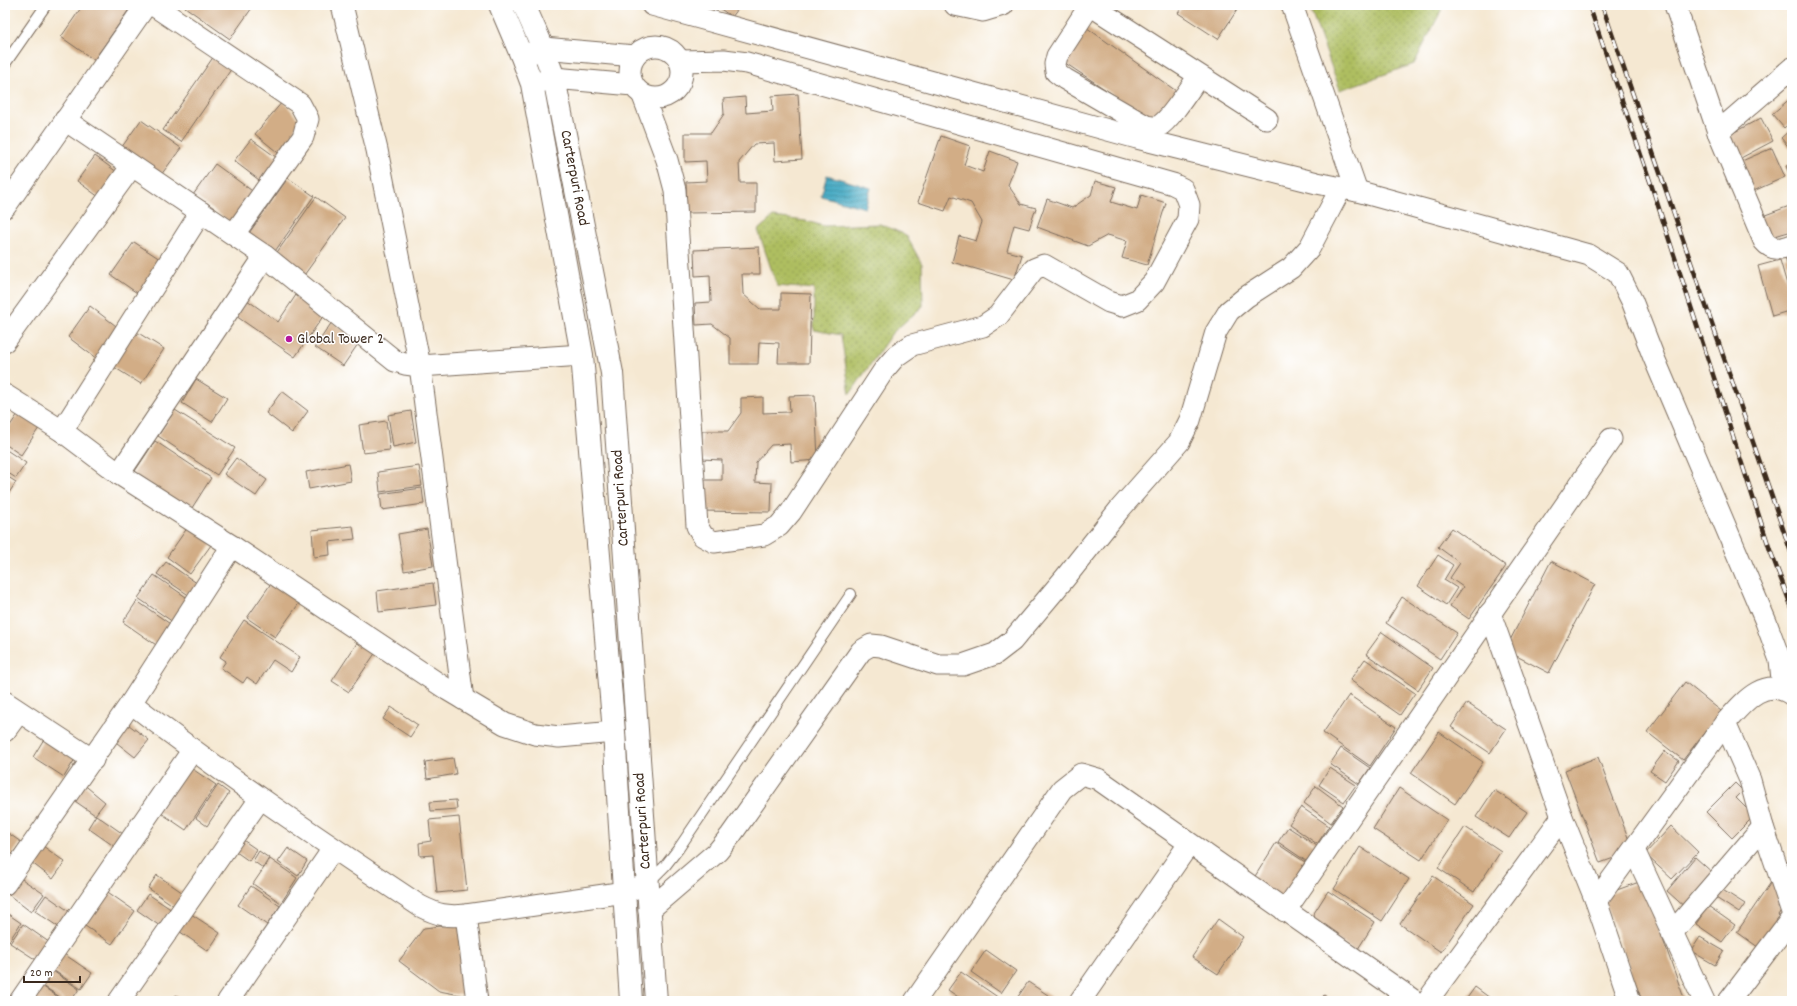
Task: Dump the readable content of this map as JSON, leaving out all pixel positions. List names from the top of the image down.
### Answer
{
  "streets": {
    "main road": ["Carterpuri Road"]
  },
  "places": ["Global Tower 2"],
  "scale_bar": "20 m"
}
